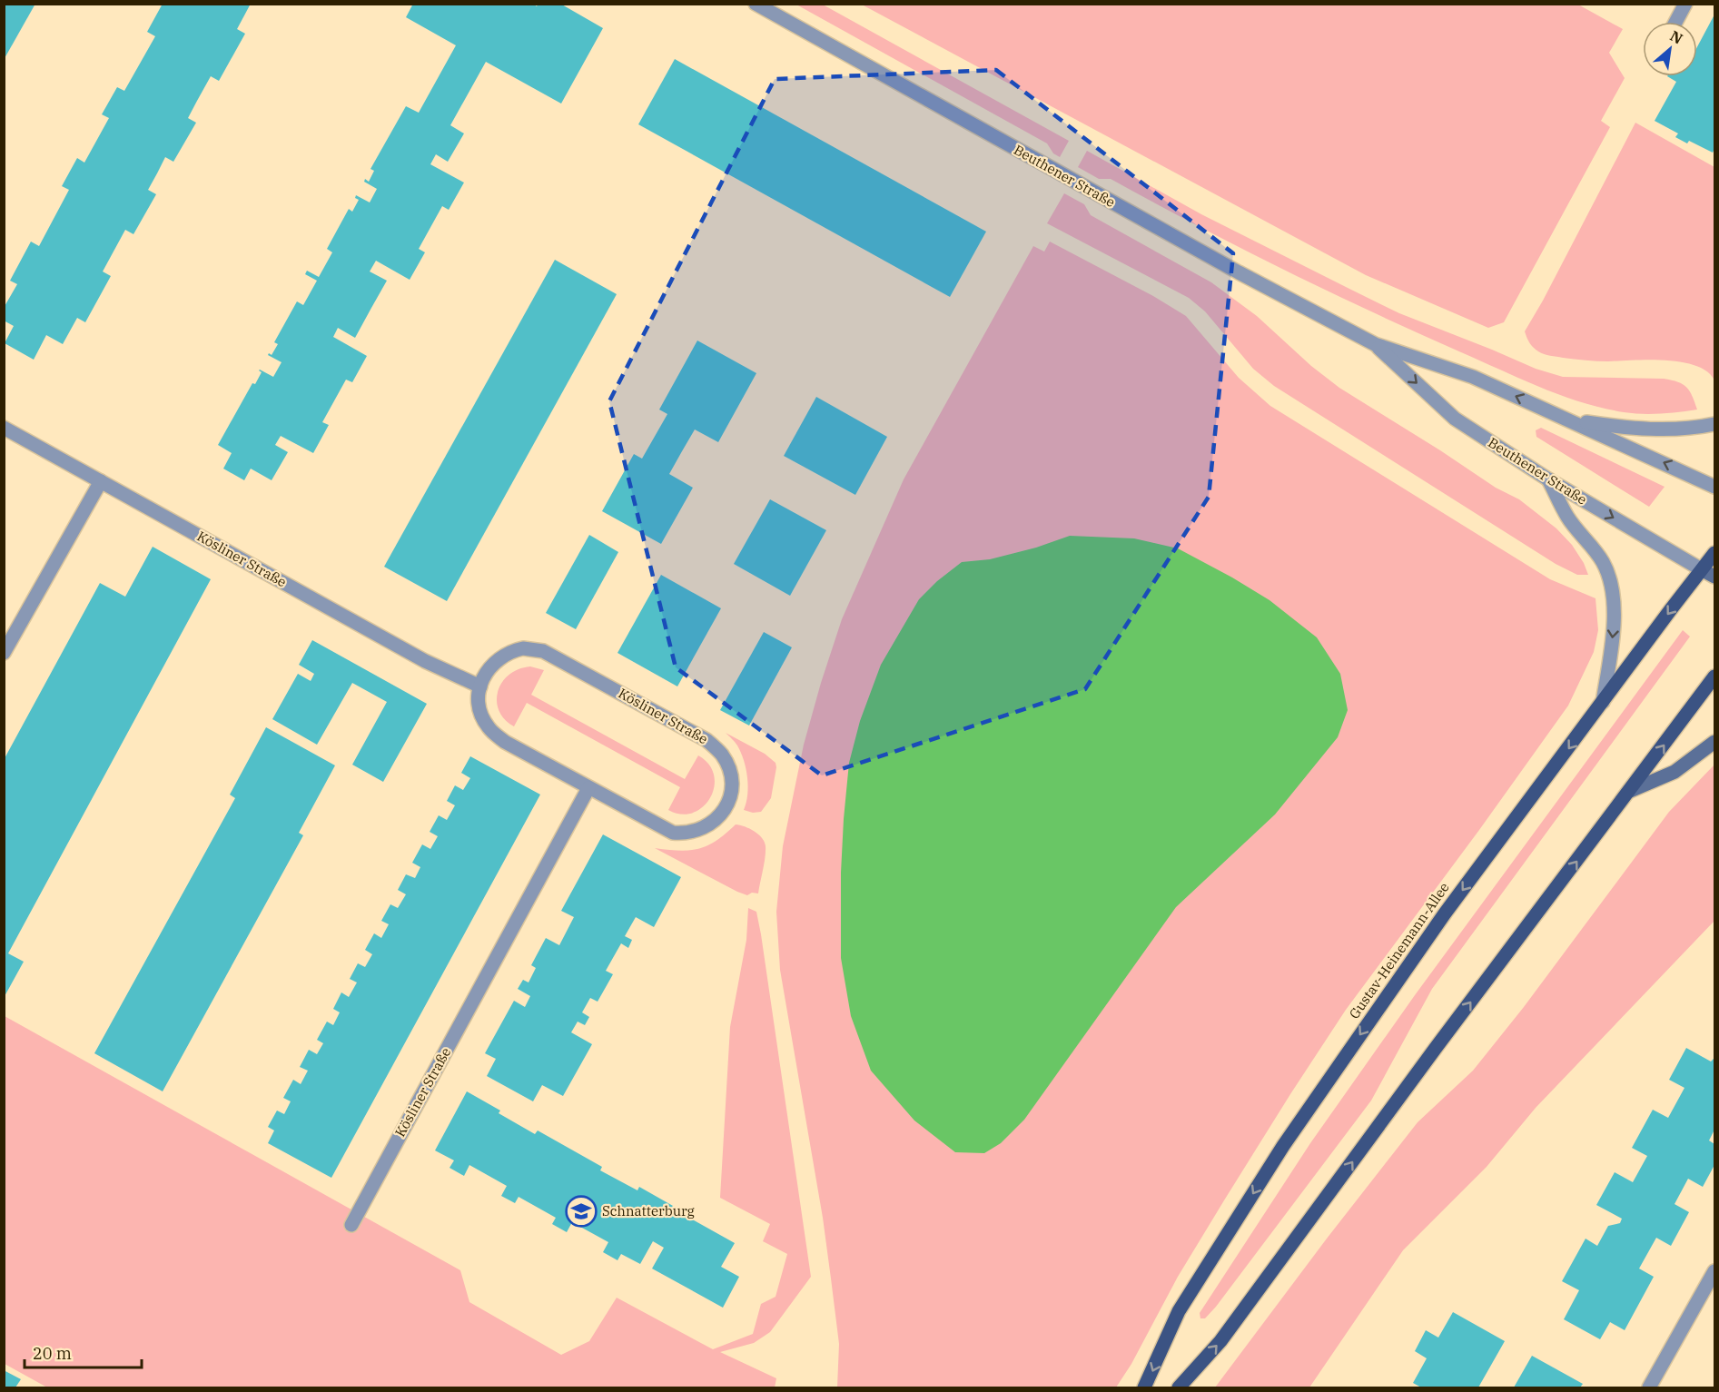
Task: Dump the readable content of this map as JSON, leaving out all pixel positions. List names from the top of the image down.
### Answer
{
  "streets": {
    "main road": ["Gustav-Heinemann-Allee"],
    "street": ["Beuthener Straße", "Kösliner Straße"]
  },
  "crossings": [
    ["Beuthener Straße", "Gustav-Heinemann-Allee"]
  ],
  "places": {
    "school or university": ["Schnatterburg"]
  },
  "scale_bar": "20 m",
  "north": "top right"
}
